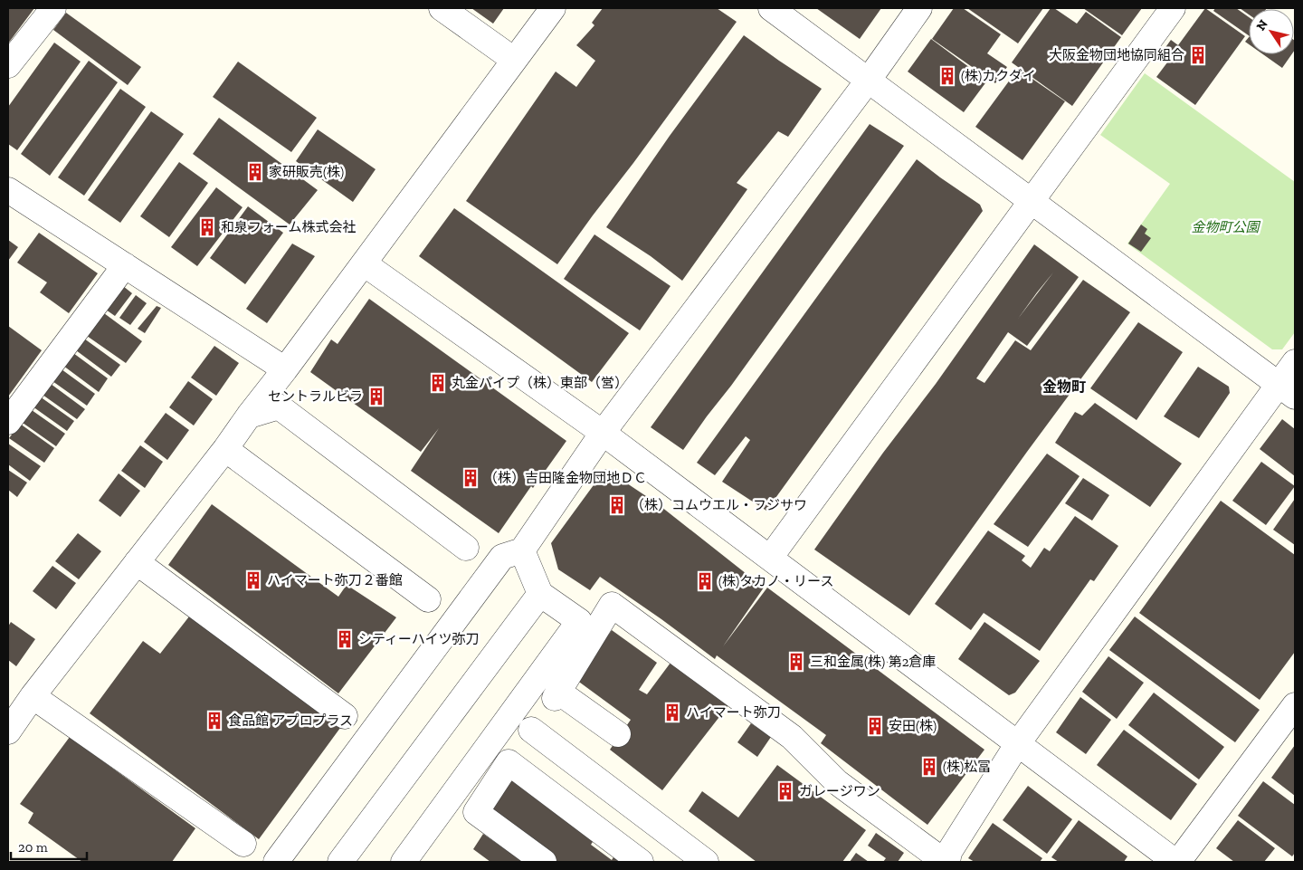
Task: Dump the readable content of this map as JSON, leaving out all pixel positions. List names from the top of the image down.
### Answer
{
  "districts": ["金物町"],
  "parks": ["金物町公園"],
  "places": {
    "building": [
      "大阪金物団地協同組合",
      "(株)カクダイ",
      "家研販売(株)",
      "和泉フォーム株式会社",
      "丸金パイプ（株）東部（営）",
      "セントラルビラ",
      "（株）吉田隆金物団地ＤＣ",
      "（株）コムウエル・フジサワ",
      "ハイマート弥刀２番館",
      "(株)タカノ・リース",
      "シティーハイツ弥刀",
      "三和金属(株) 第2倉庫",
      "ハイマート弥刀",
      "食品館 アプロプラス",
      "安田(株)",
      "(株)松冨",
      "ガレージワン"
    ]
  },
  "scale_bar": "20 m",
  "north": "top left"
}
